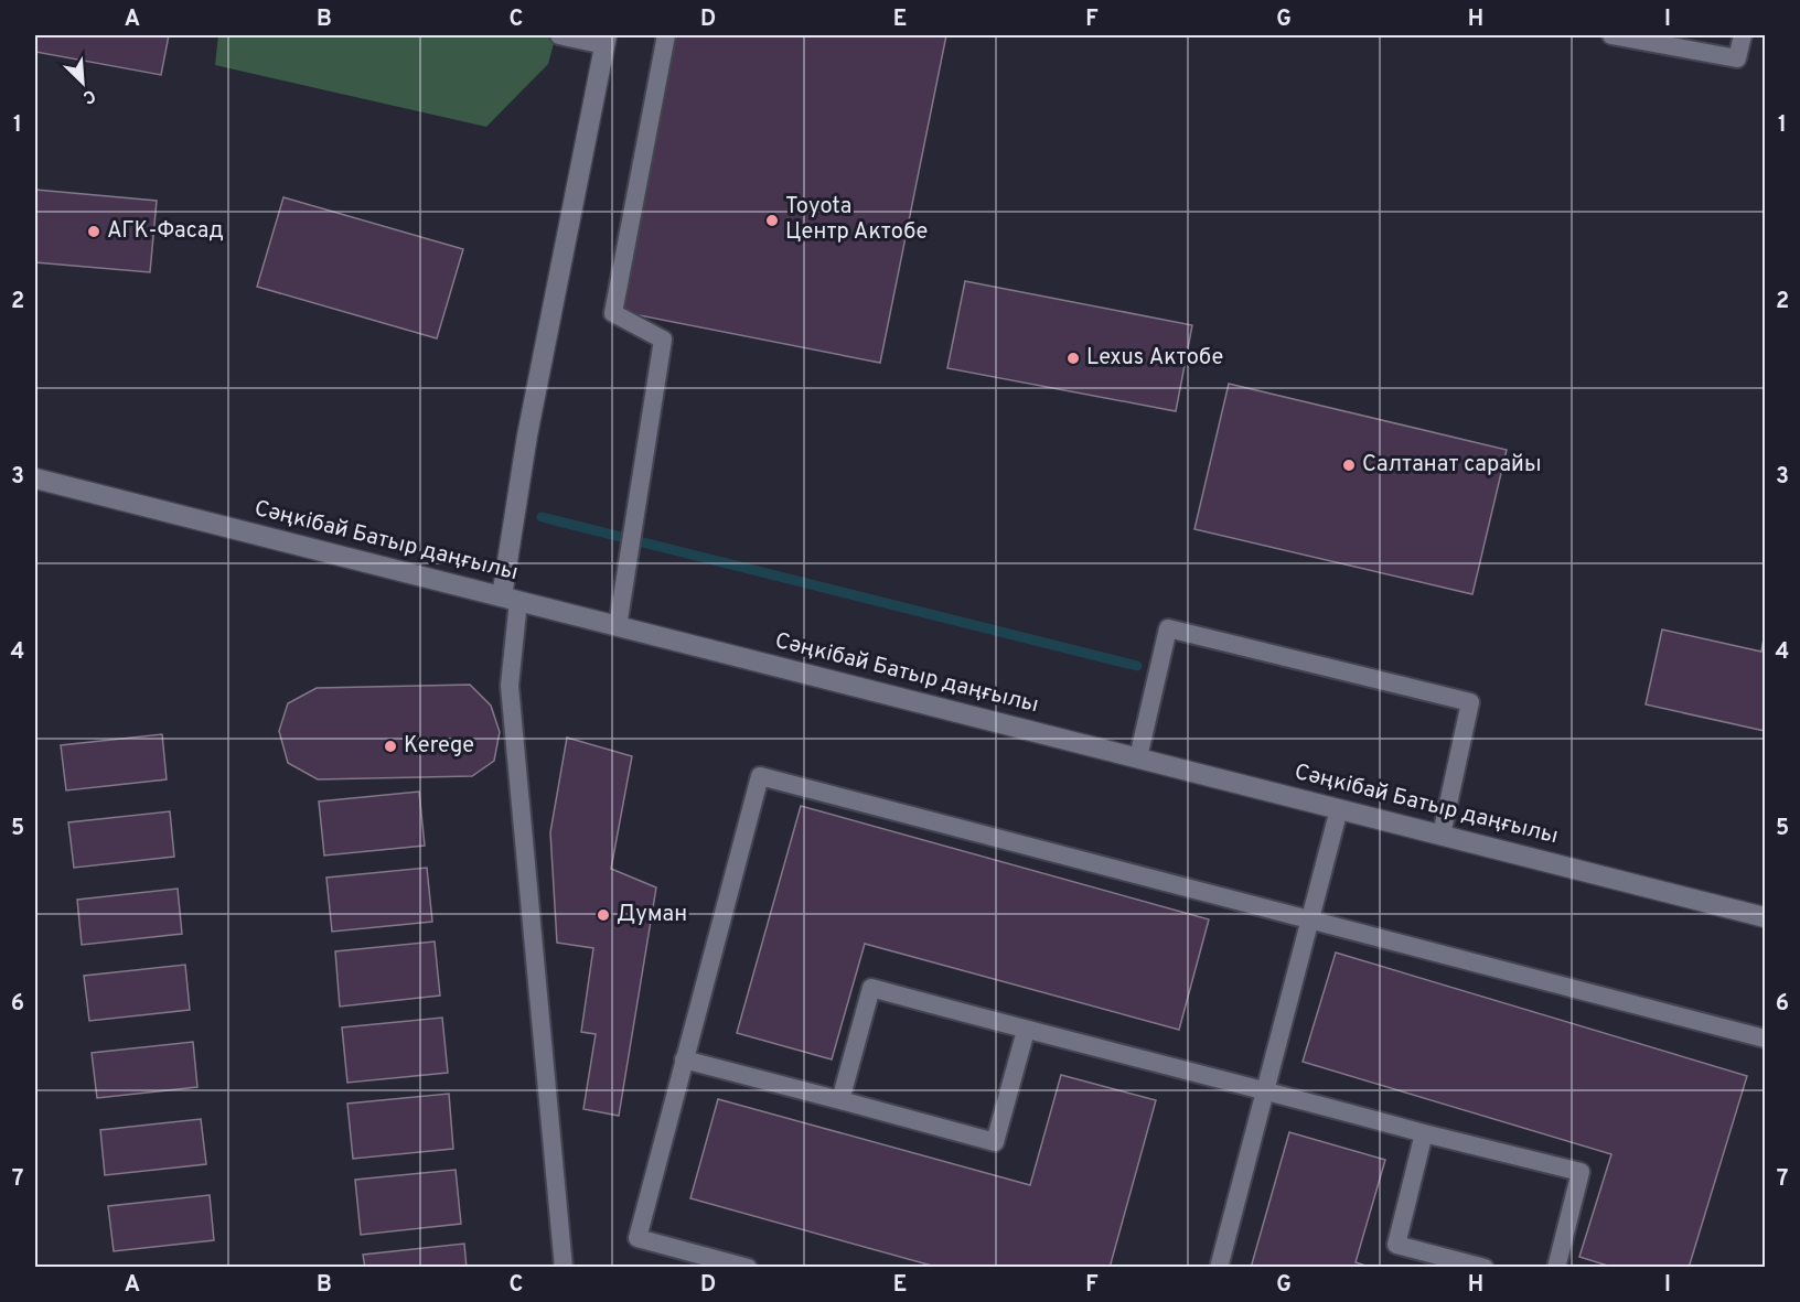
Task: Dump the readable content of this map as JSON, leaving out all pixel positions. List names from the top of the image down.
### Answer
{
  "streets": {
    "main road": ["Сәңкібай Батыр даңғылы"]
  },
  "places": [
    "Toyota Центр Актобе",
    "АГК-Фасад",
    "Lexus Актобе",
    "Салтанат сарайы",
    "Kerege",
    "Думан"
  ],
  "north": "bottom right",
  "grid": {
    "columns": [
      "A",
      "B",
      "C",
      "D",
      "E",
      "F",
      "G",
      "H",
      "I"
    ],
    "rows": [
      "1",
      "2",
      "3",
      "4",
      "5",
      "6",
      "7"
    ]
  }
}
